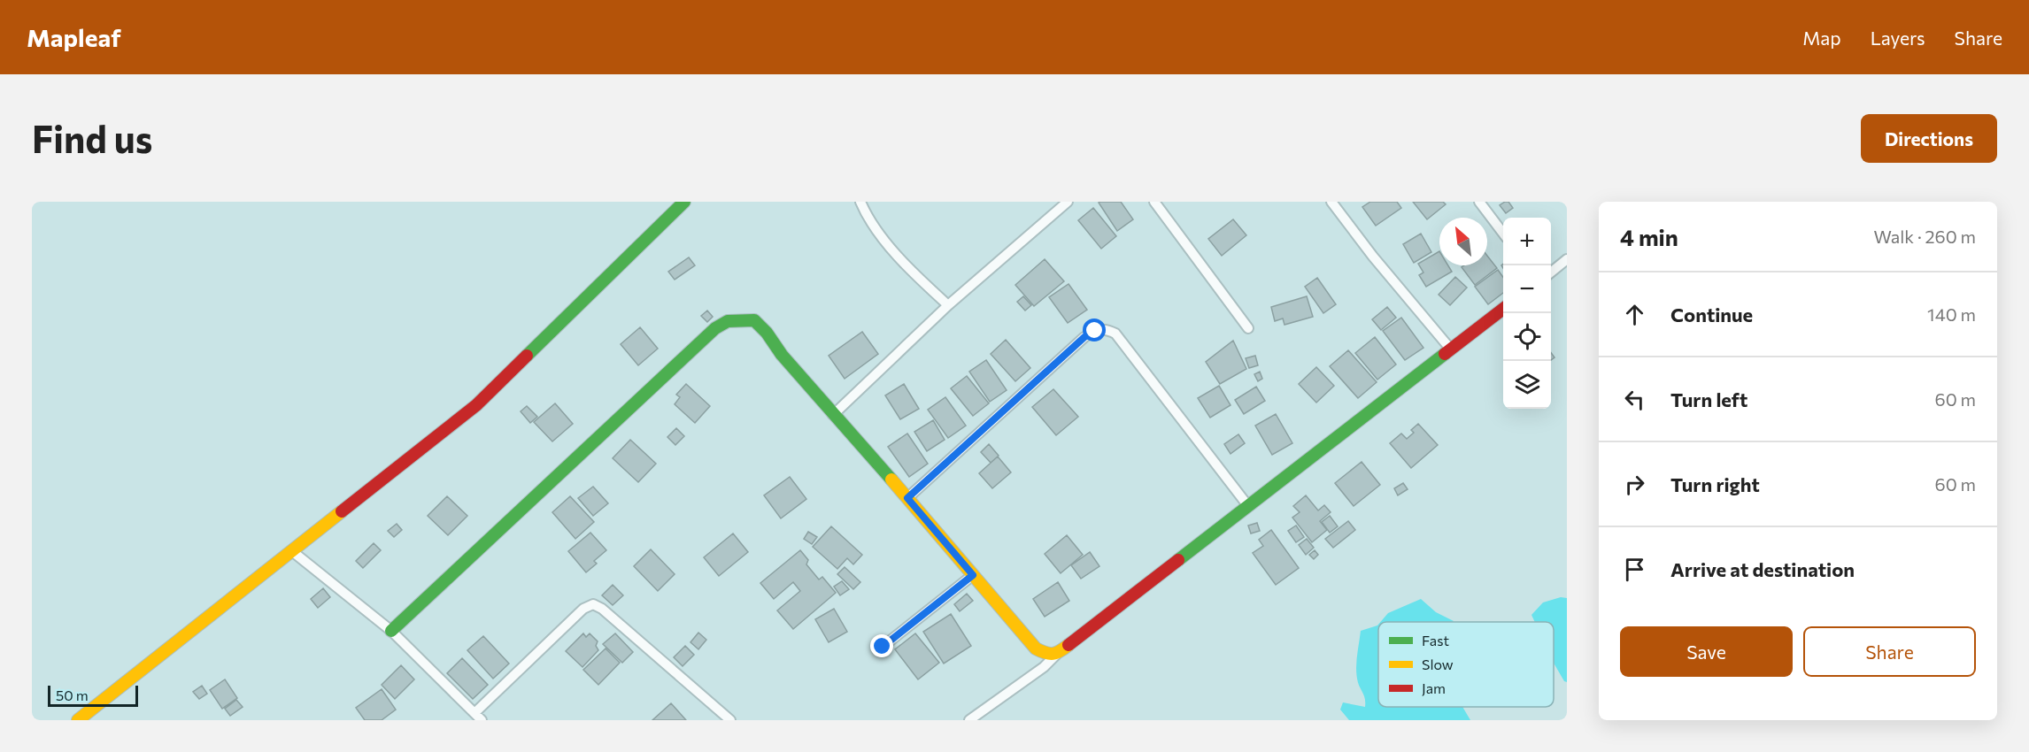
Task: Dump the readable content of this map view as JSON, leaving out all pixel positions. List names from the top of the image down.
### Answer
{
  "legend": ["Fast", "Slow", "Jam"],
  "scale_bar": "50 m",
  "north": "top left",
  "page": {
    "header": "Mapleaf",
    "nav": ["Map", "Layers", "Share"],
    "buttons": [
      "Directions",
      ["Save", "Share"]
    ],
    "title": "Find us",
    "heading": ["4 min", "Walk · 260 m"],
    "map_buttons": ["+", "−"],
    "list": [
      ["Continue", "140 m"],
      ["Turn left", "60 m"],
      ["Turn right", "60 m"],
      "Arrive at destination"
    ],
    "scale": "50 m"
  }
}
